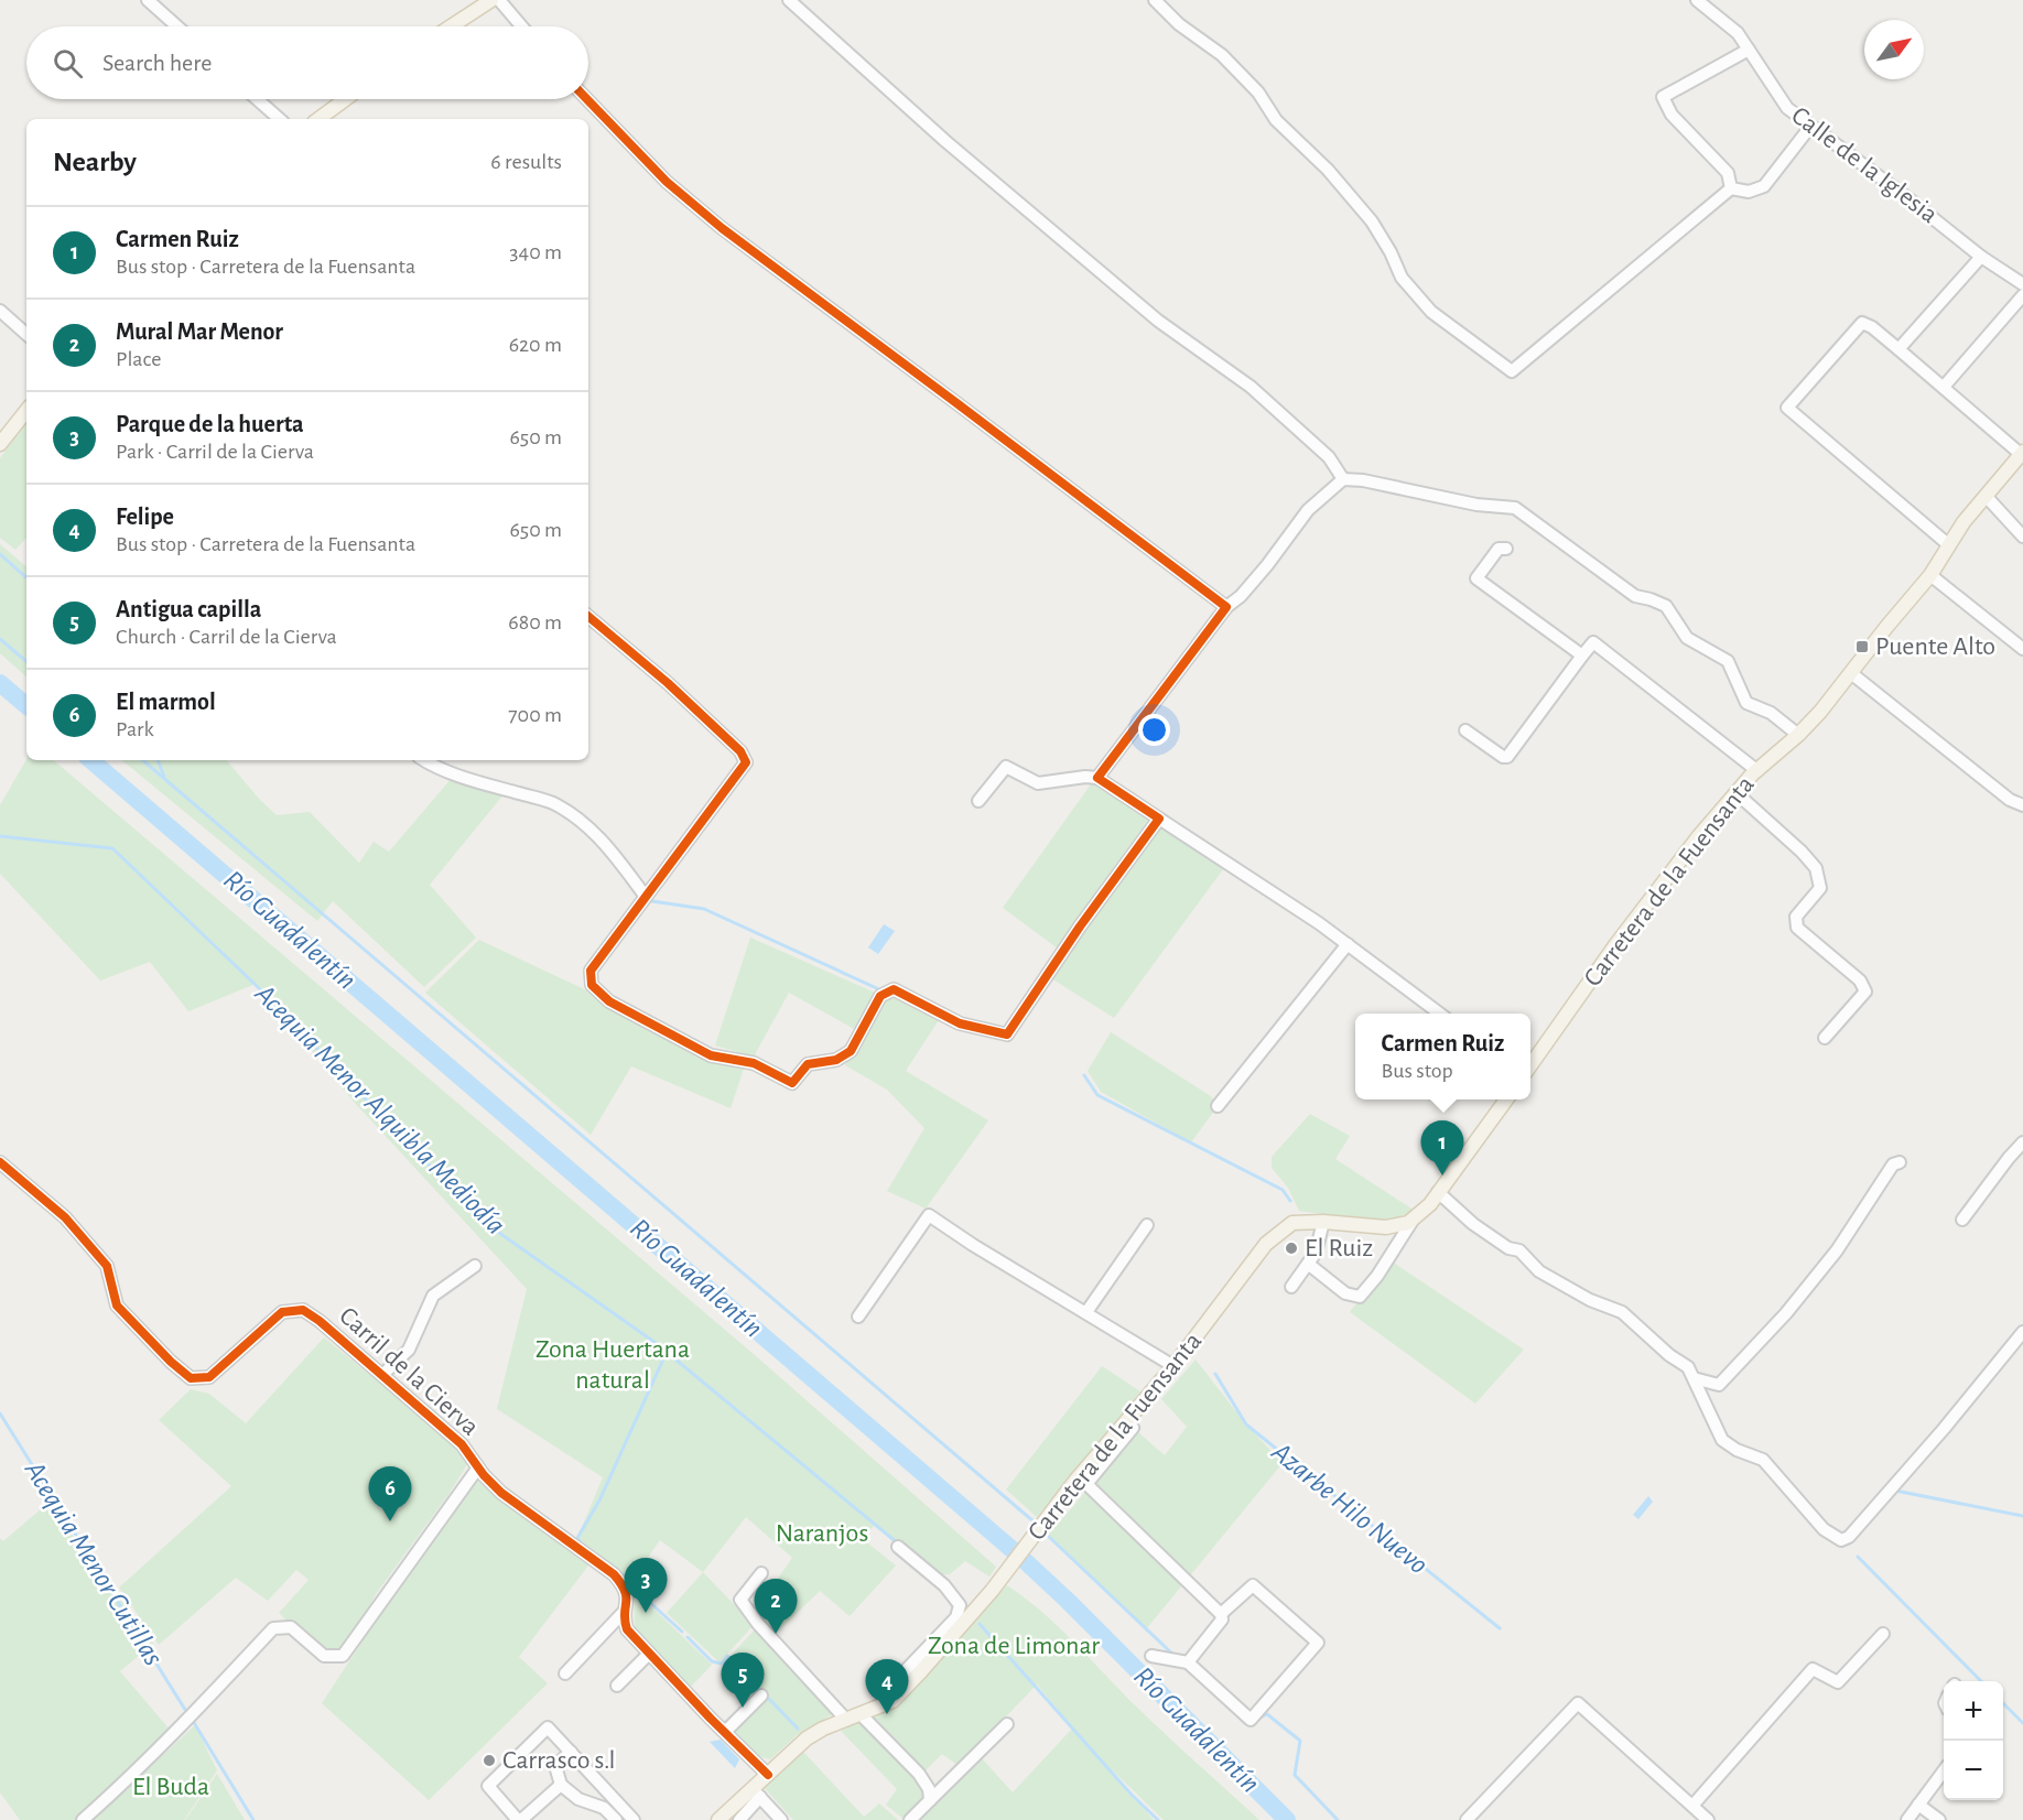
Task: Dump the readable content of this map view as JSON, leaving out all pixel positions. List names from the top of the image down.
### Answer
{
  "streets": {
    "main road": ["Carretera de la Fuensanta"],
    "street": ["Calle de la Iglesia", "Carril de la Cierva"]
  },
  "crossings": [
    ["Carretera de la Fuensanta", "Carril de la Cierva"]
  ],
  "water": [
    "Río Guadalentín",
    "Acequia Menor Alquibla Mediodía",
    "Azarbe Hilo Nuevo",
    "Acequia Menor Cutillas"
  ],
  "parks": [
    "Zona Huertana natural",
    "Naranjos",
    "Zona de Limonar",
    "El Buda"
  ],
  "places": {
    "transit": ["Puente Alto"],
    "other": ["El Ruiz", "Carrasco s.l"]
  },
  "north": "top right",
  "page": {
    "search": "Search here",
    "heading": ["Nearby", "6 results"],
    "list": [
      {
        "mark": "1",
        "name": "Carmen Ruiz",
        "note": "Bus stop · Carretera de la Fuensanta",
        "value": "340 m"
      },
      {
        "mark": "2",
        "name": "Mural Mar Menor",
        "note": "Place",
        "value": "620 m"
      },
      {
        "mark": "3",
        "name": "Parque de la huerta",
        "note": "Park · Carril de la Cierva",
        "value": "650 m"
      },
      {
        "mark": "4",
        "name": "Felipe",
        "note": "Bus stop · Carretera de la Fuensanta",
        "value": "650 m"
      },
      {
        "mark": "5",
        "name": "Antigua capilla",
        "note": "Church · Carril de la Cierva",
        "value": "680 m"
      },
      {
        "mark": "6",
        "name": "El marmol",
        "note": "Park",
        "value": "700 m"
      }
    ],
    "popup": ["Carmen Ruiz", "Bus stop"],
    "pins": [
      "1",
      "6",
      "3",
      "2",
      "5",
      "4"
    ],
    "map_buttons": ["+", "−"]
  }
}
